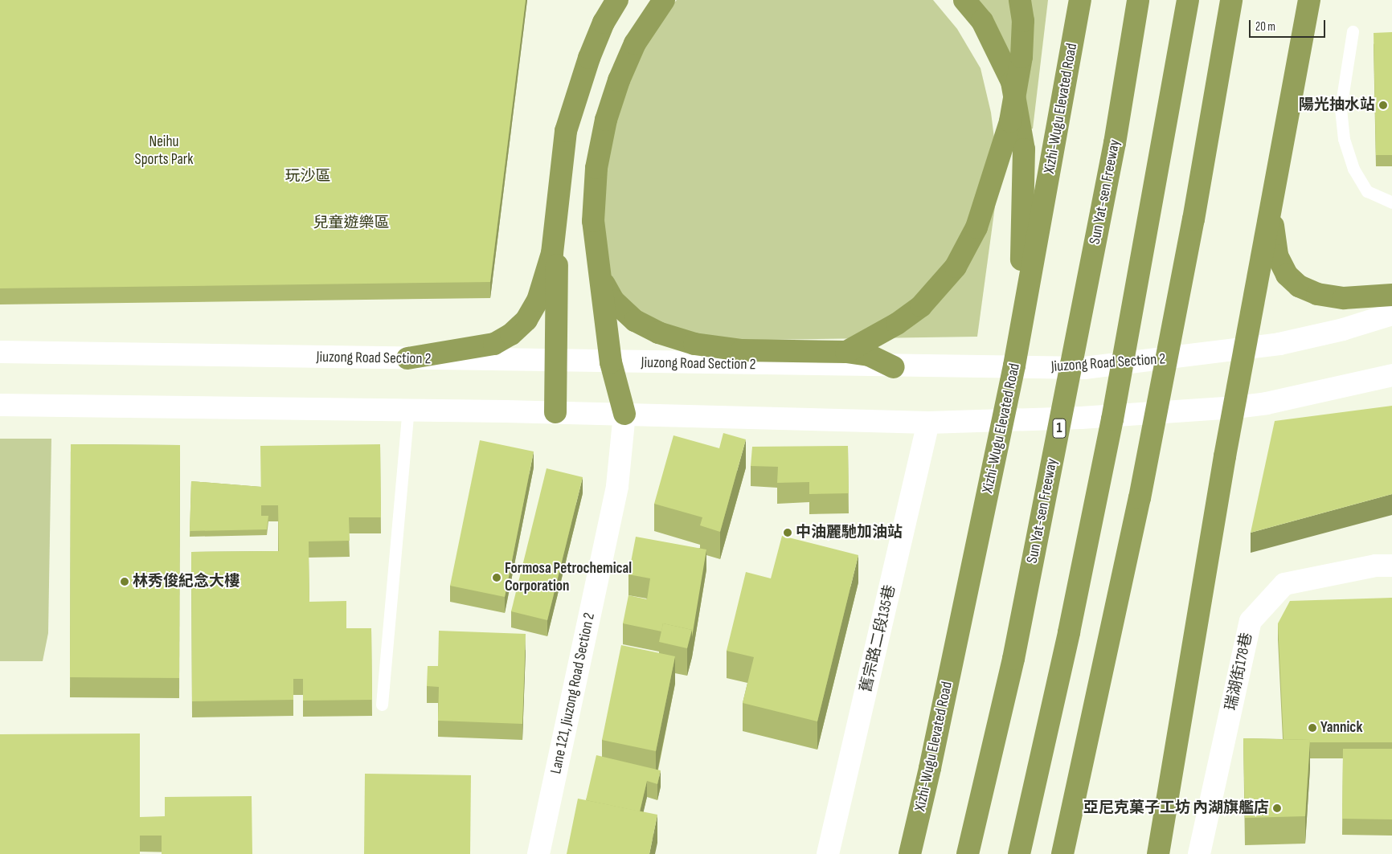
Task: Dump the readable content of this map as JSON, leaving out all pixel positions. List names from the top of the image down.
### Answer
{
  "streets": {
    "highway": ["Xizhi-Wugu Elevated Road", "Sun Yat-sen Freeway", "1"],
    "main road": [
      "Jiuzong Road Section 2",
      "舊宗路二段135巷",
      "瑞湖街178巷",
      "Lane 121, Jiuzong Road Section 2"
    ]
  },
  "parks": ["Neihu Sports Park", "玩沙區", "兒童遊樂區"],
  "places": [
    "陽光抽水站",
    "中油麗馳加油站",
    "Formosa Petrochemical Corporation",
    "林秀俊紀念大樓",
    "Yannick",
    "亞尼克菓子工坊 內湖旗艦店"
  ],
  "scale_bar": "20 m"
}
